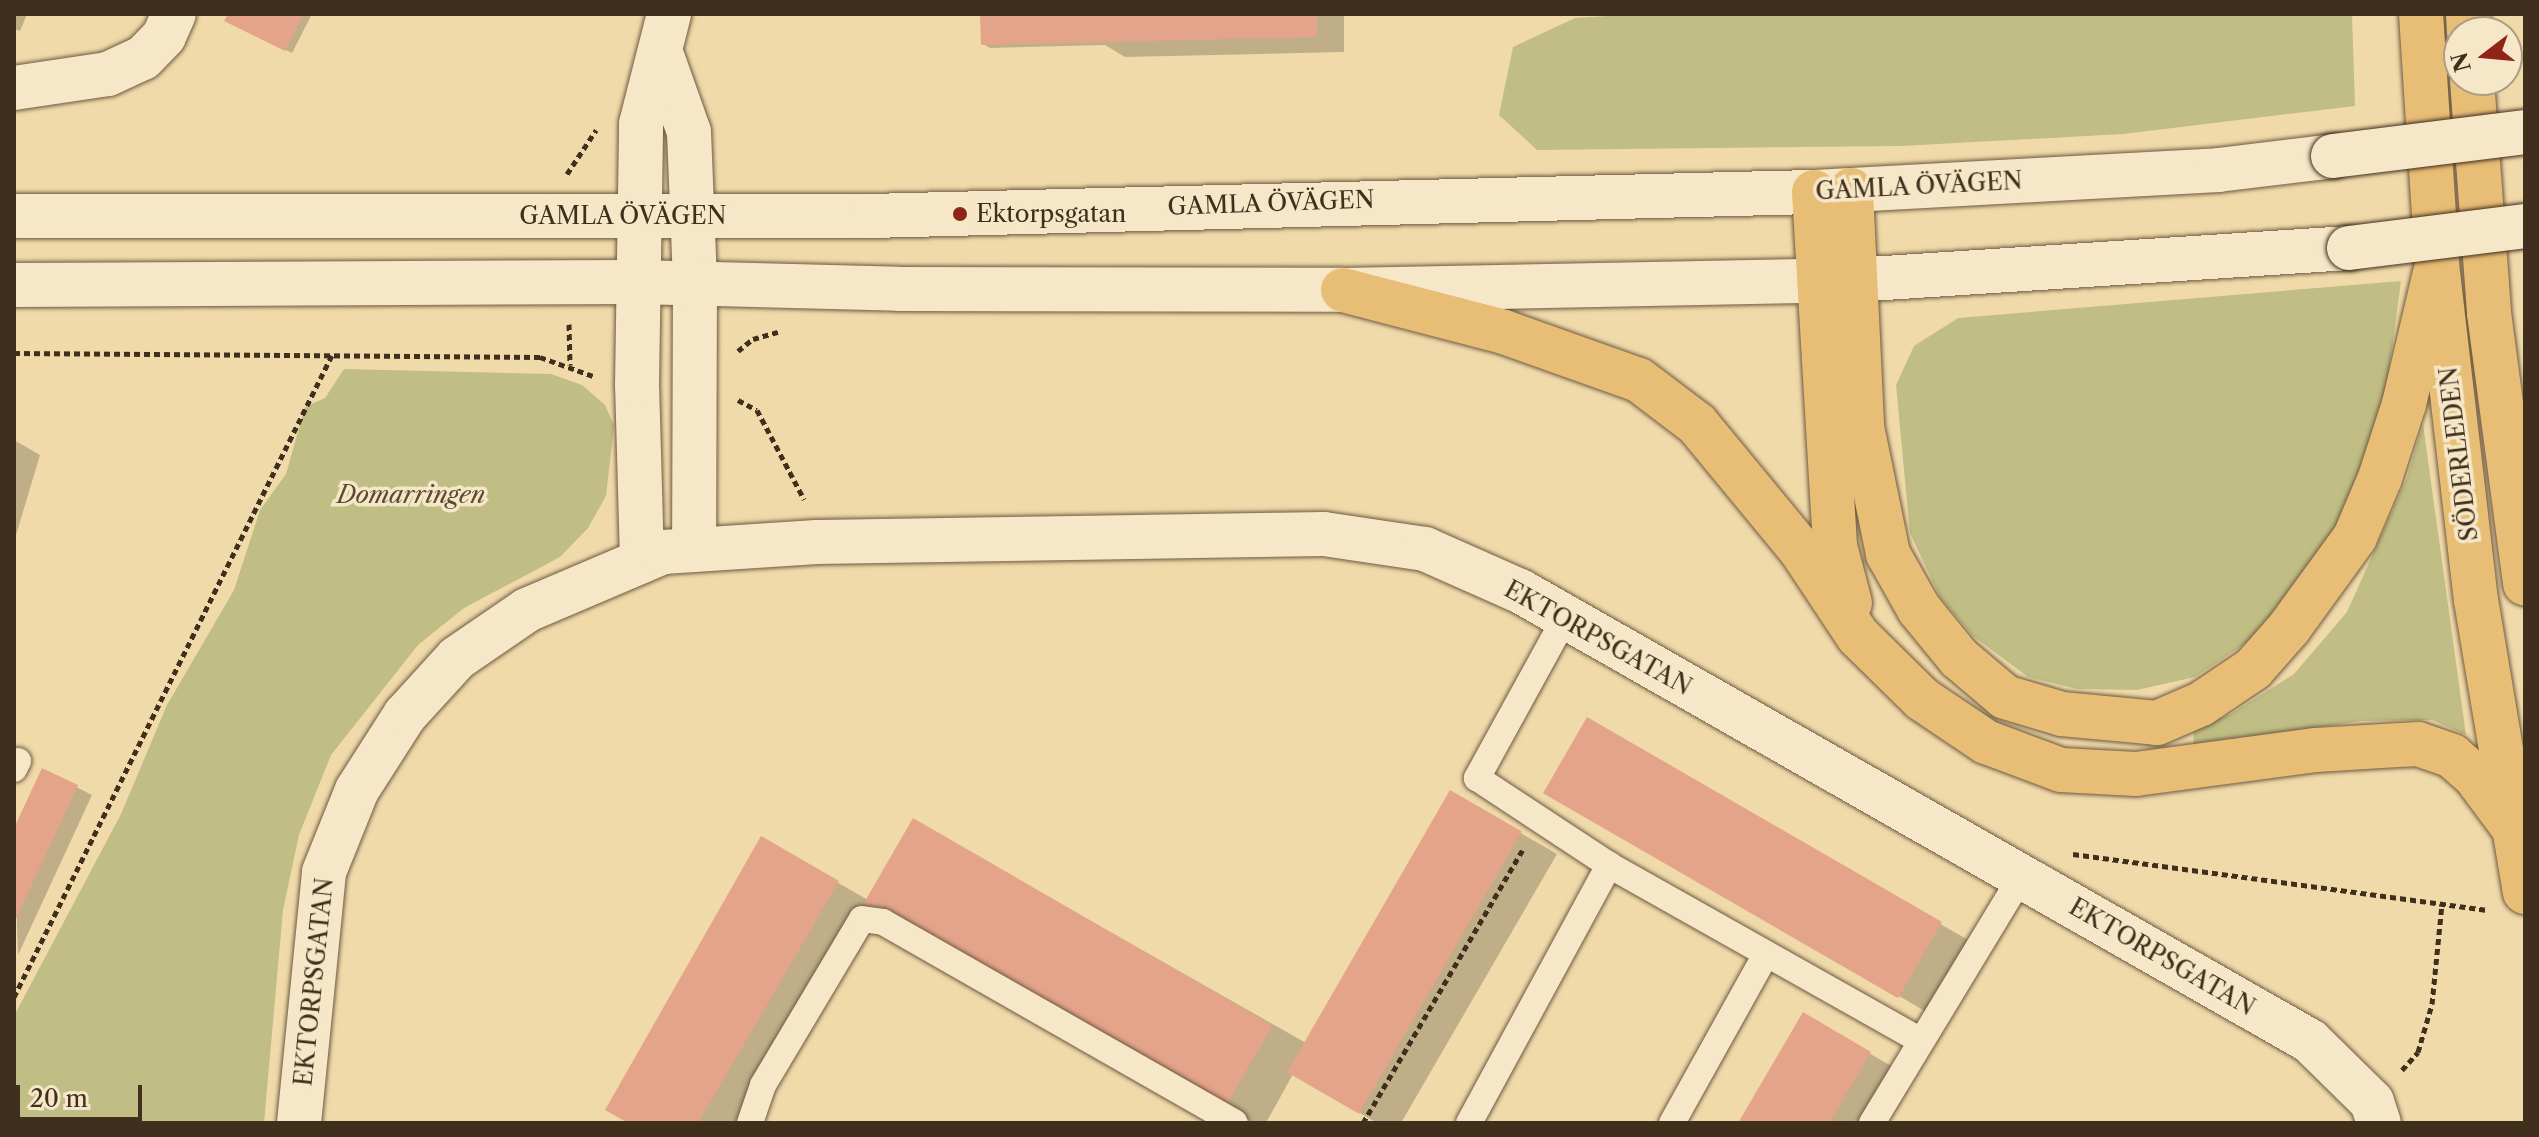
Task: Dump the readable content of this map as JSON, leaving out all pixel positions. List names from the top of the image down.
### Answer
{
  "streets": {
    "highway": ["SÖDERLEDEN"],
    "main road": ["GAMLA ÖVÄGEN", "EKTORPSGATAN"]
  },
  "parks": ["Domarringen"],
  "places": ["Ektorpsgatan"],
  "scale_bar": "20 m",
  "north": "left"
}
